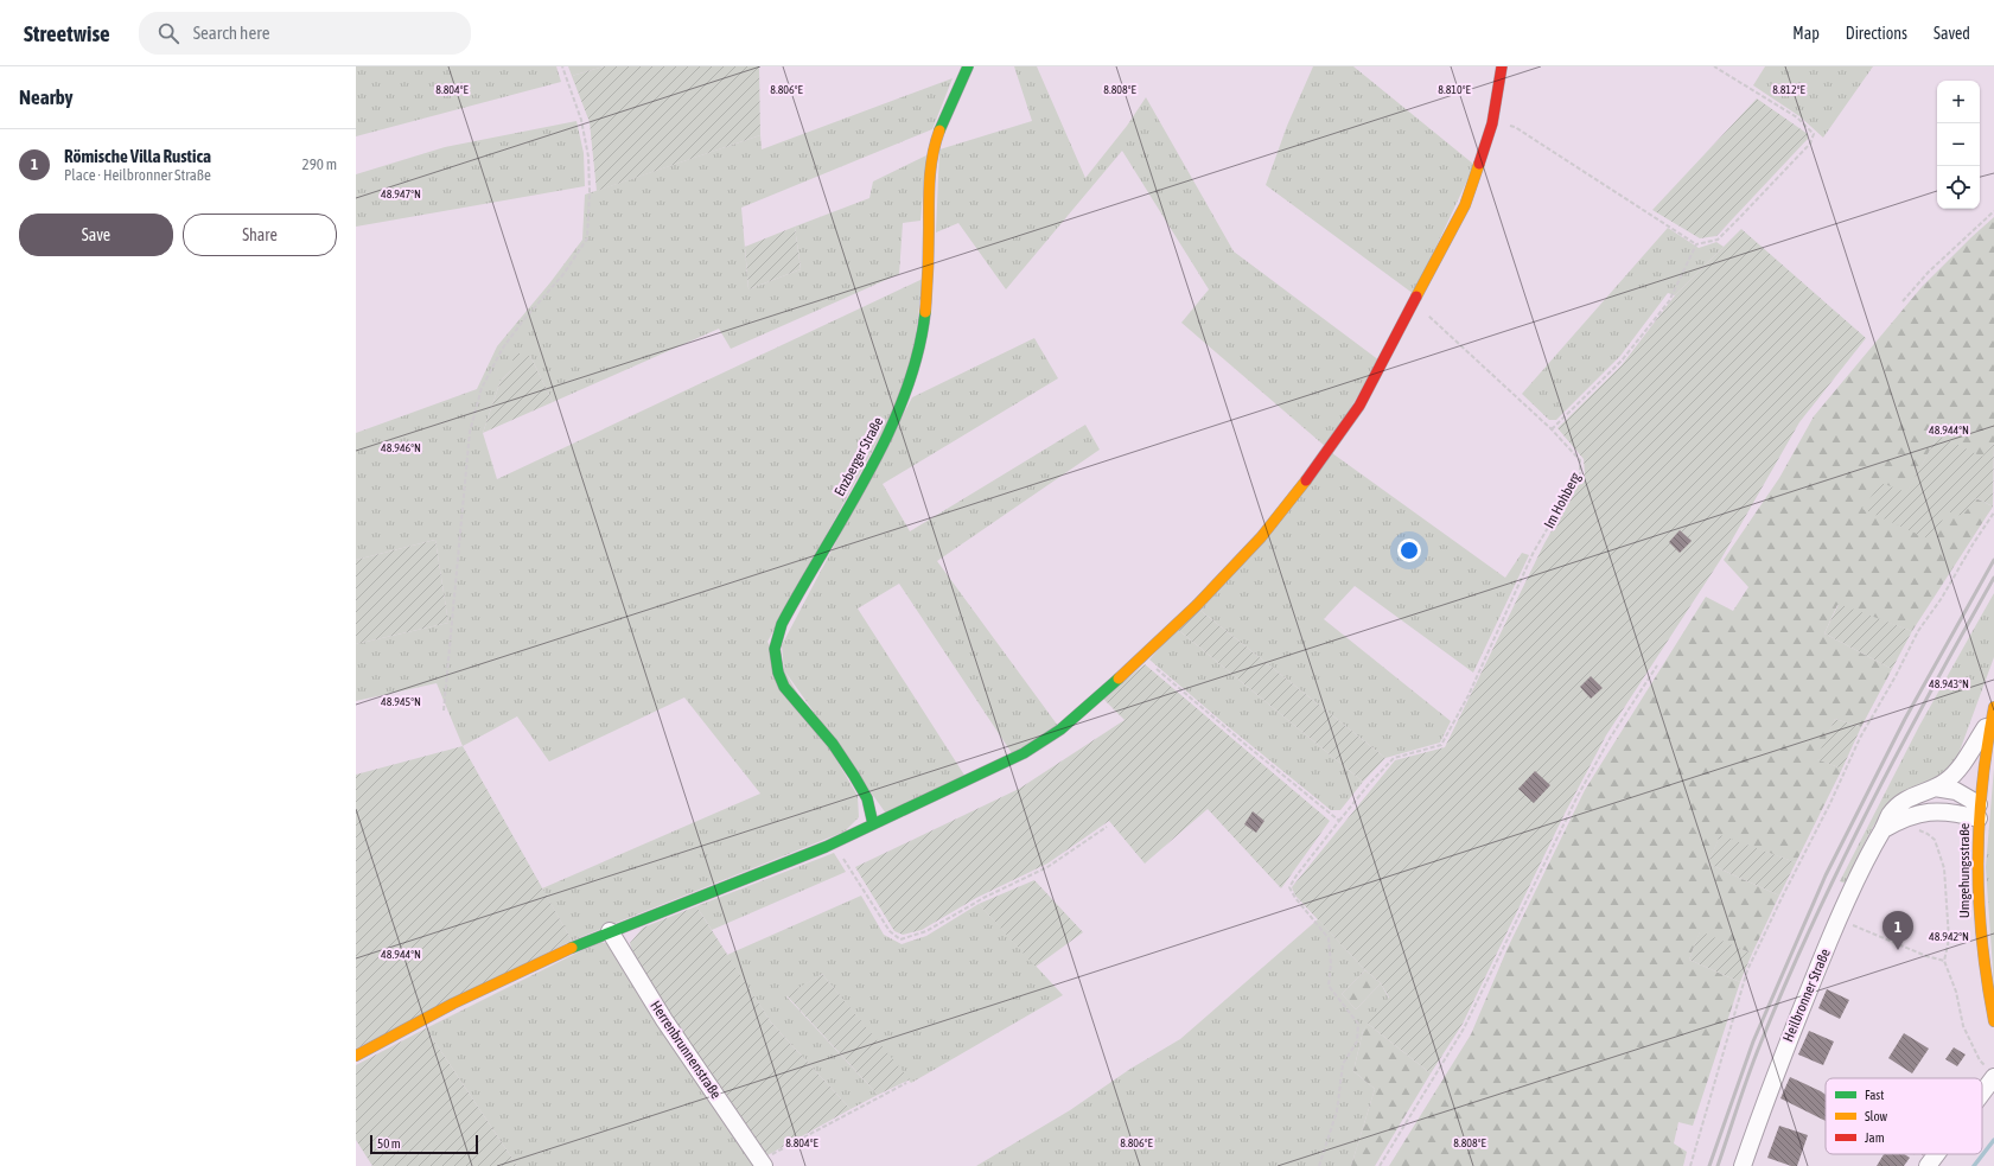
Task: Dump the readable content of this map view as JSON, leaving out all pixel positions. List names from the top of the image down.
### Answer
{
  "streets": {
    "street": [
      "Enzberger Straße",
      "Umgehungsstraße",
      "Heilbronner Straße",
      "Herrenbrunnenstraße"
    ],
    "path": ["Im Hohberg"]
  },
  "crossings": [
    ["Umgehungsstraße", "Heilbronner Straße"]
  ],
  "legend": ["Fast", "Slow", "Jam"],
  "scale_bar": "50 m",
  "page": {
    "header": "Streetwise",
    "search": "Search here",
    "nav": ["Map", "Directions", "Saved"],
    "heading": "Nearby",
    "map_buttons": ["+", "−"],
    "list": [
      {
        "mark": "1",
        "name": "Römische Villa Rustica",
        "note": "Place · Heilbronner Straße",
        "value": "290 m"
      }
    ],
    "buttons": ["Save", "Share"],
    "pins": "1",
    "scale": "50 m"
  },
  "coordinates": [
    "8.804°E",
    "8.806°E",
    "8.808°E",
    "8.810°E",
    "8.812°E",
    "48.947°N",
    "48.944°N",
    "48.946°N",
    "48.943°N",
    "48.945°N",
    "48.942°N"
  ]
}
